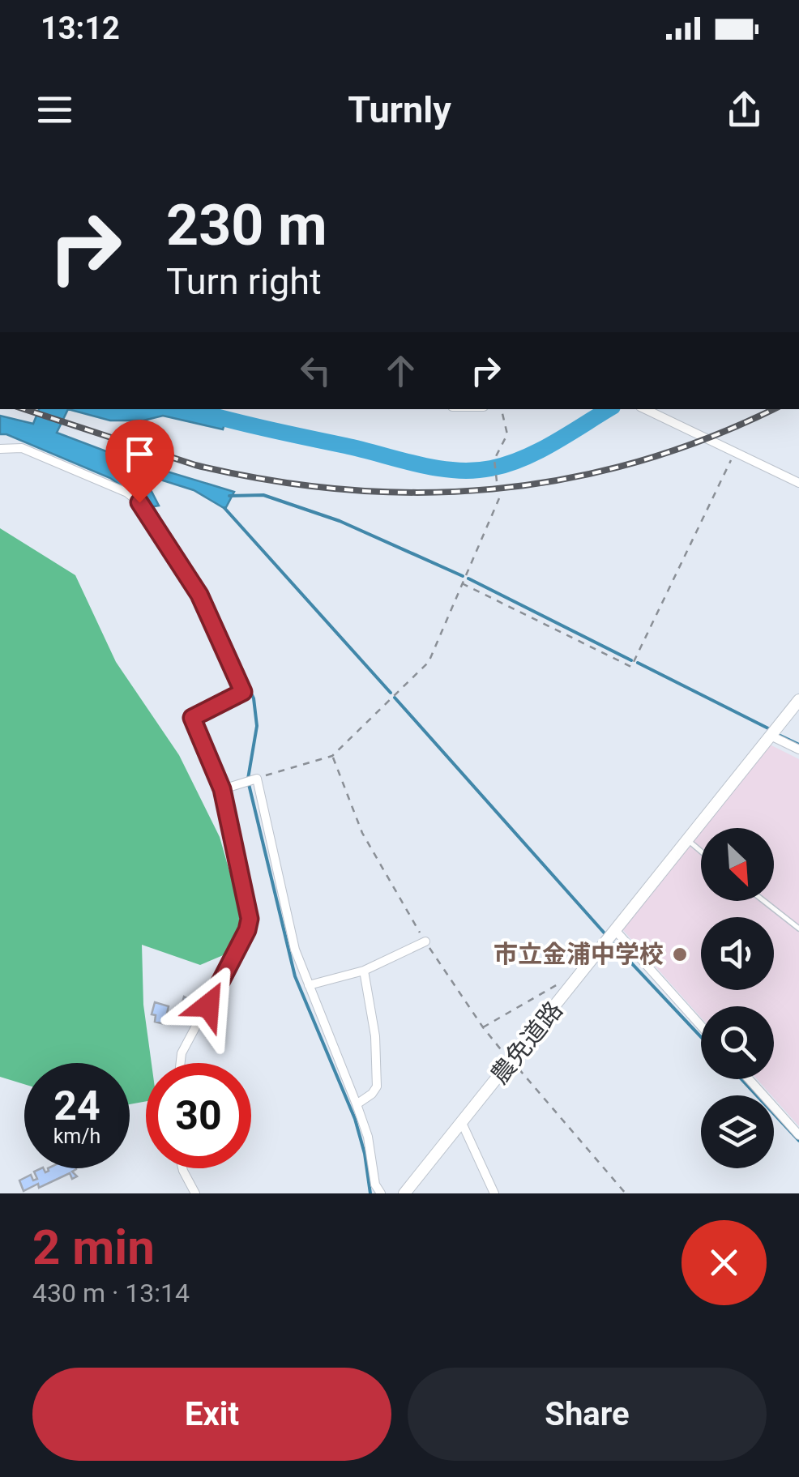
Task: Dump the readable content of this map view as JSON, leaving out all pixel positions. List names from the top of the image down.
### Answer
{
  "streets": {
    "street": ["農免道路"]
  },
  "places": ["市立金浦中学校"],
  "north": "bottom right",
  "page": {
    "status": "13:12",
    "header": "Turnly",
    "turn": ["230 m", "Turn right"],
    "speed": "24 km/h",
    "limit": "30",
    "heading": ["2 min", "430 m · 13:14"],
    "buttons": ["Exit", "Share"]
  }
}
